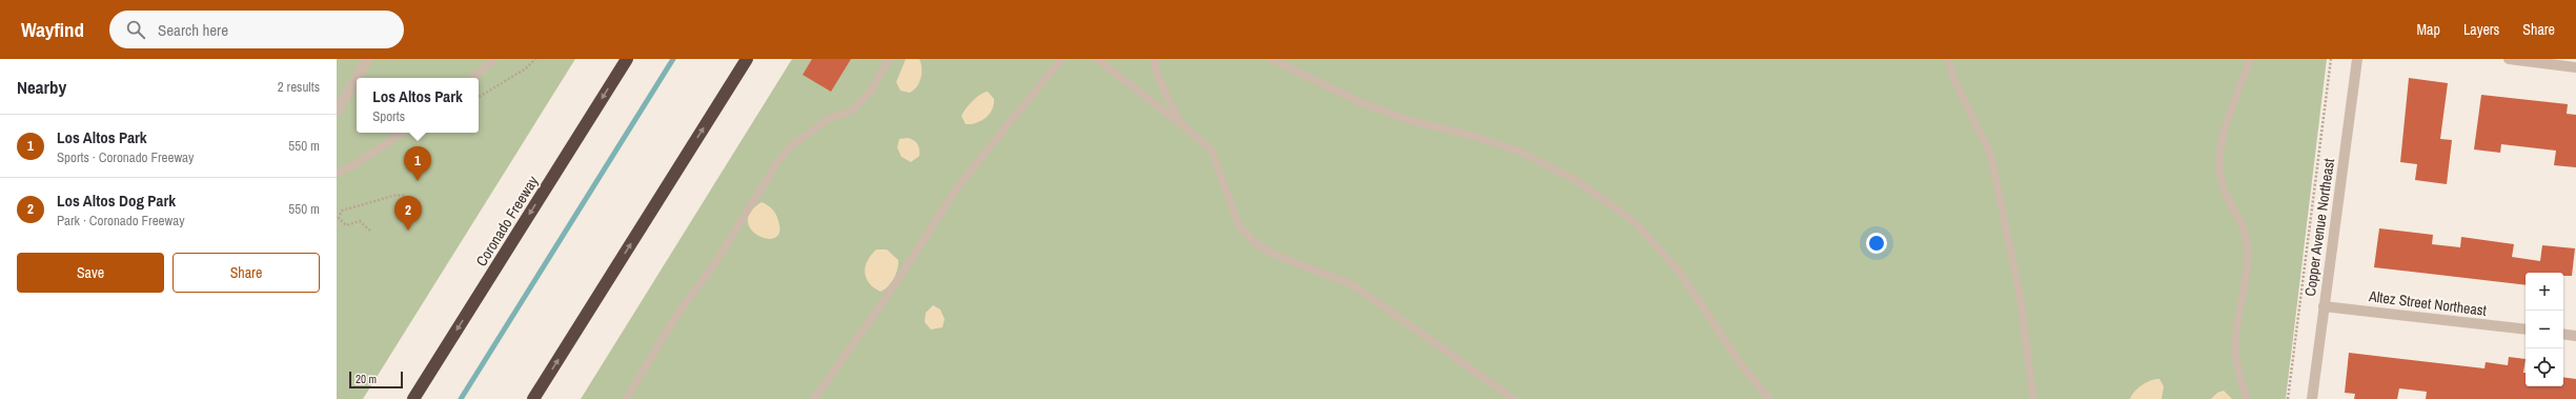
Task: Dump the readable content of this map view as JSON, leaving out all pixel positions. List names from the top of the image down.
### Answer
{
  "streets": {
    "highway": ["Coronado Freeway"],
    "street": ["Copper Avenue Northeast", "Altez Street Northeast"]
  },
  "crossings": [
    ["Copper Avenue Northeast", "Altez Street Northeast"]
  ],
  "scale_bar": "20 m",
  "page": {
    "header": "Wayfind",
    "search": "Search here",
    "nav": ["Map", "Layers", "Share"],
    "heading": ["Nearby", "2 results"],
    "popup": ["Los Altos Park", "Sports"],
    "list": [
      {
        "mark": "1",
        "name": "Los Altos Park",
        "note": "Sports · Coronado Freeway",
        "value": "550 m"
      },
      {
        "mark": "2",
        "name": "Los Altos Dog Park",
        "note": "Park · Coronado Freeway",
        "value": "550 m"
      }
    ],
    "pins": ["1", "2"],
    "buttons": ["Save", "Share"],
    "map_buttons": ["+", "−"],
    "scale": "20 m"
  }
}
